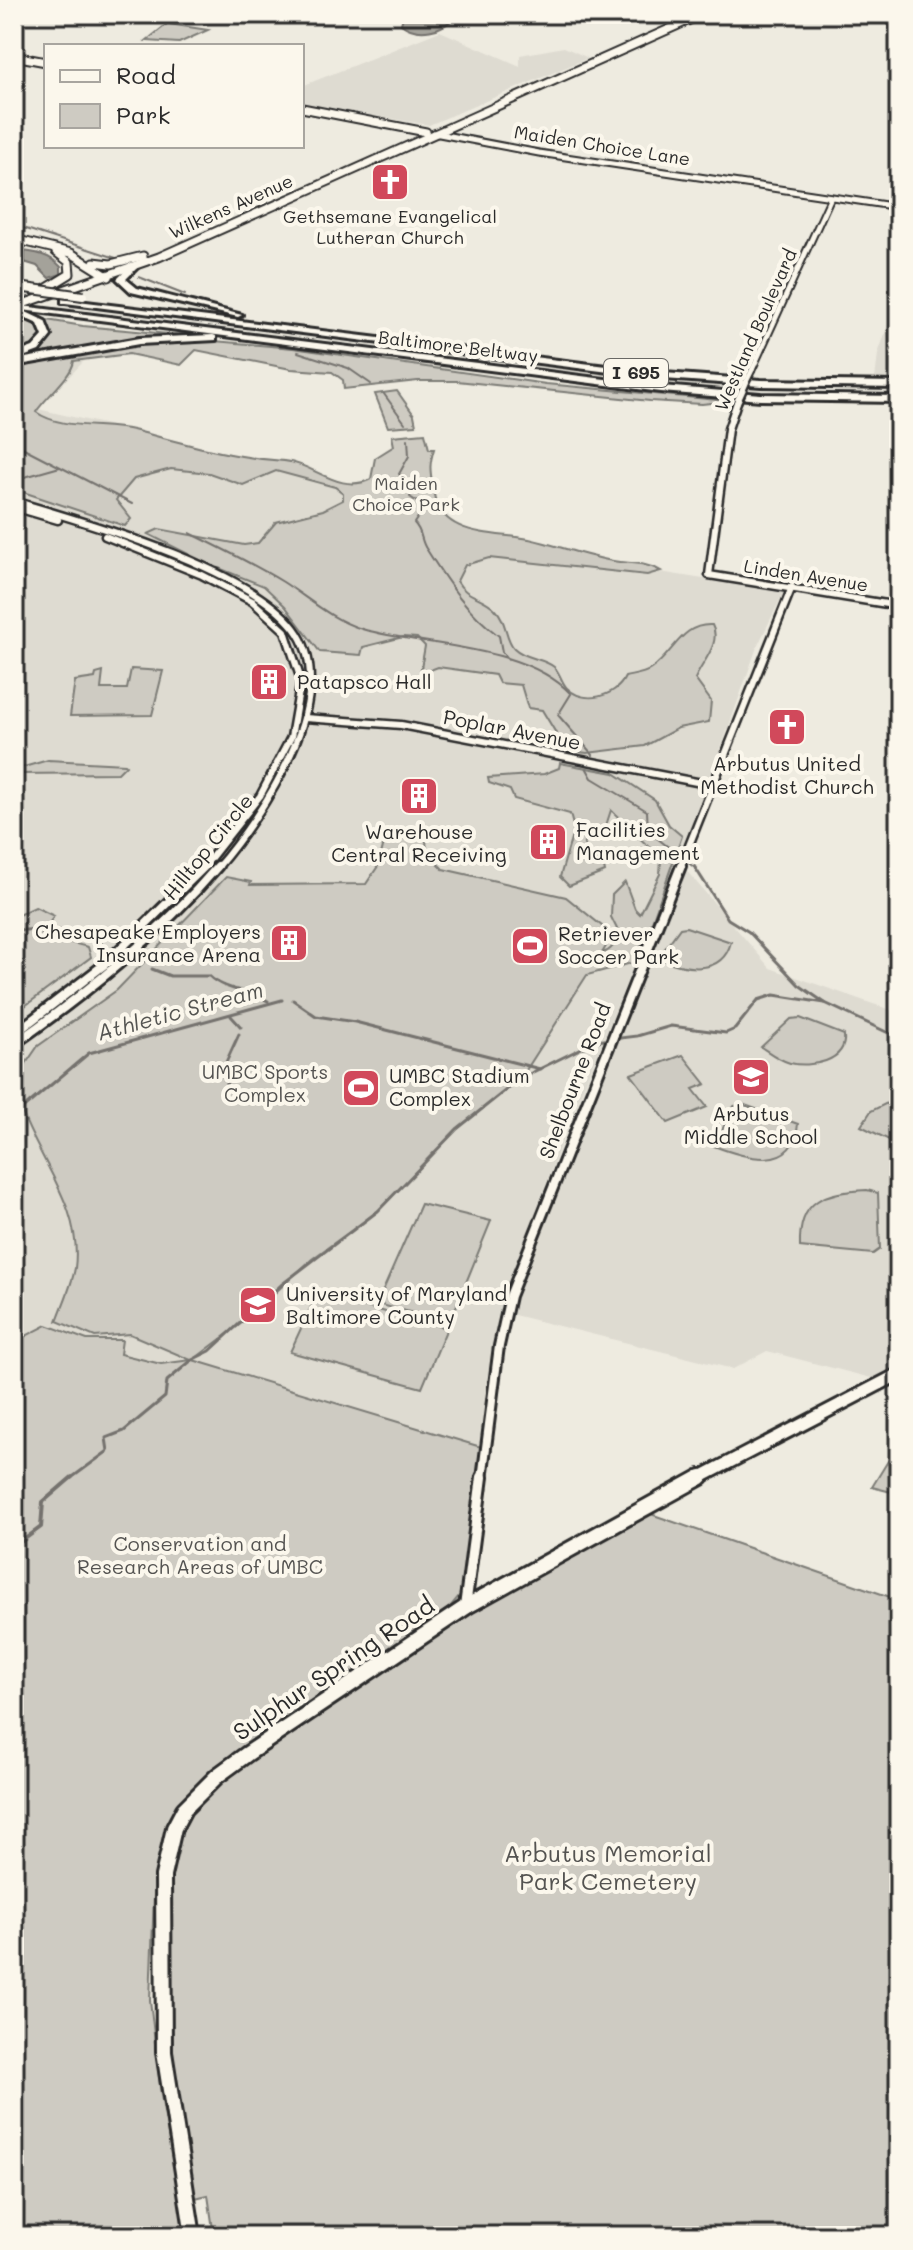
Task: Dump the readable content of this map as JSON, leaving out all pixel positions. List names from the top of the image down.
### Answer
{
  "streets": {
    "highway": ["Baltimore Beltway", "I 695"],
    "main road": ["Maiden Choice Lane", "Wilkens Avenue", "Sulphur Spring Road"],
    "street": [
      "Westland Boulevard",
      "Linden Avenue",
      "Poplar Avenue",
      "Hilltop Circle",
      "Shelbourne Road"
    ]
  },
  "crossings": [
    ["Maiden Choice Lane", "Wilkens Avenue"],
    ["Maiden Choice Lane", "Westland Boulevard"],
    ["Wilkens Avenue", "Baltimore Beltway"],
    ["Westland Boulevard", "Linden Avenue"],
    ["Linden Avenue", "Shelbourne Road"],
    ["Poplar Avenue", "Hilltop Circle"],
    ["Poplar Avenue", "Shelbourne Road"],
    ["Shelbourne Road", "Sulphur Spring Road"]
  ],
  "water": ["Athletic Stream"],
  "parks": [
    "Maiden Choice Park",
    "UMBC Sports Complex",
    "Conservation and Research Areas of UMBC",
    "Arbutus Memorial Park Cemetery"
  ],
  "places": {
    "church": ["Gethsemane Evangelical Lutheran Church", "Arbutus United Methodist Church"],
    "building": [
      "Patapsco Hall",
      "Warehouse Central Receiving",
      "Facilities Management",
      "Chesapeake Employers Insurance Arena"
    ],
    "sports": ["Retriever Soccer Park", "UMBC Stadium Complex"],
    "school or university": ["Arbutus Middle School", "University of Maryland Baltimore County"]
  },
  "legend": ["Road", "Park"]
}
